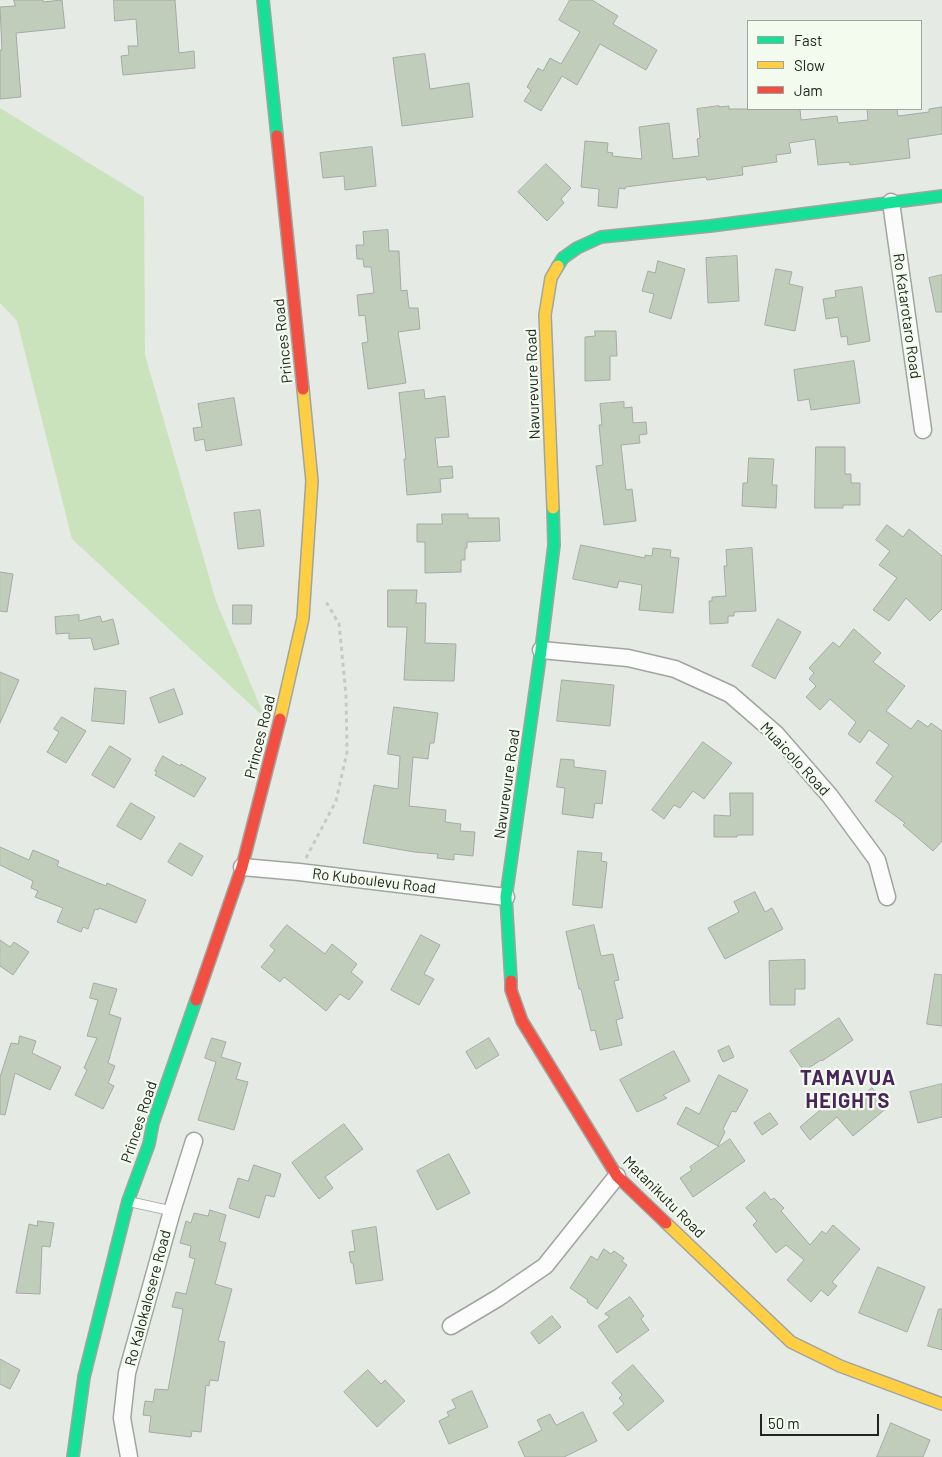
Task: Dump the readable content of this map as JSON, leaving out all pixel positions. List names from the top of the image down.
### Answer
{
  "streets": {
    "street": [
      "Ro Katarotaro Road",
      "Princes Road",
      "Navurevure Road",
      "Muaicolo Road",
      "Ro Kuboulevu Road",
      "Matanikutu Road",
      "Ro Kalokalosere Road"
    ]
  },
  "crossings": [
    ["Ro Katarotaro Road", "Navurevure Road"],
    ["Princes Road", "Ro Kuboulevu Road"],
    ["Navurevure Road", "Muaicolo Road"],
    ["Navurevure Road", "Ro Kuboulevu Road"],
    ["Navurevure Road", "Matanikutu Road"],
    ["Ro Kuboulevu Road", "Matanikutu Road"]
  ],
  "districts": ["TAMAVUA HEIGHTS"],
  "legend": ["Fast", "Slow", "Jam"],
  "scale_bar": "50 m"
}
